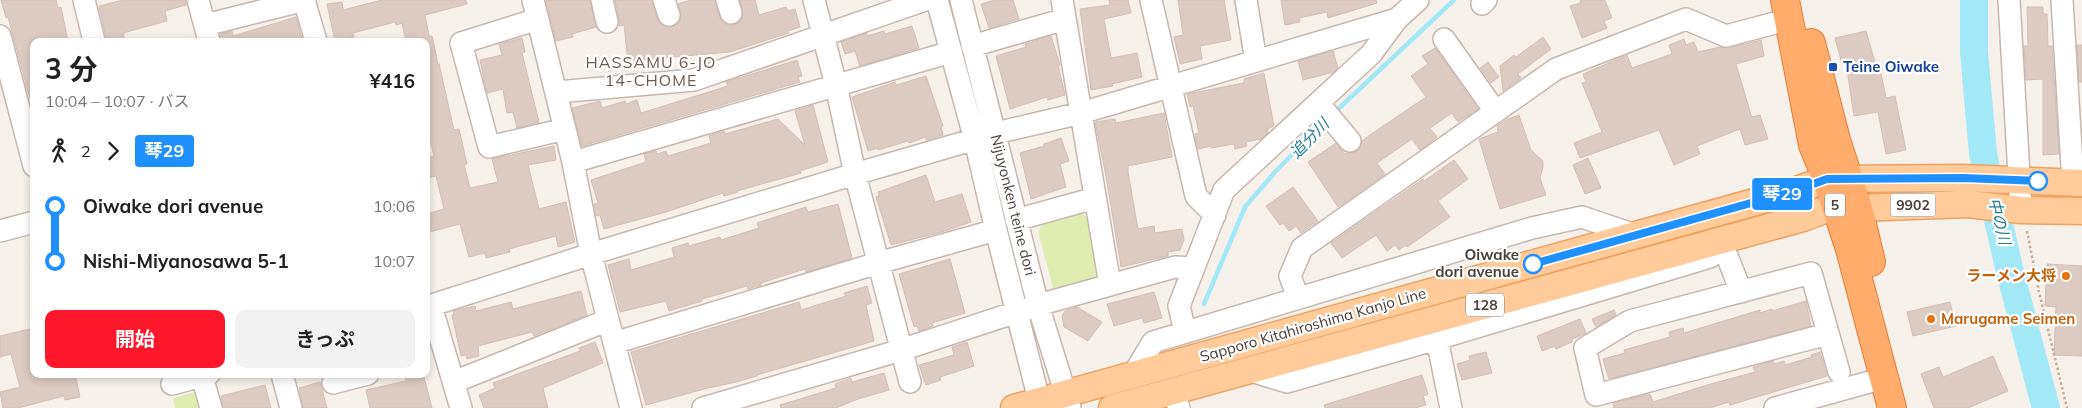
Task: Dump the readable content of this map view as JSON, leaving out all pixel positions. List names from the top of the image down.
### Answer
{
  "streets": {
    "highway": ["5"],
    "main road": ["9902", "128", "Sapporo Kitahiroshima Kanjo Line"],
    "street": ["Nijuyonken teine dori"]
  },
  "crossings": [
    ["Nijuyonken teine dori", "128"],
    ["Nijuyonken teine dori", "Sapporo Kitahiroshima Kanjo Line"],
    ["5", "9902"],
    ["5", "Sapporo Kitahiroshima Kanjo Line"],
    ["9902", "Sapporo Kitahiroshima Kanjo Line"],
    ["128", "Sapporo Kitahiroshima Kanjo Line"]
  ],
  "districts": ["HASSAMU 6-JO 14-CHOME"],
  "water": ["追分川", "中の川"],
  "places": {
    "transit": ["Teine Oiwake"],
    "other": ["Oiwake dori avenue", "ラーメン大将", "Marugame Seimen"]
  },
  "lines": ["bus line 琴29"],
  "page": {
    "on_map": "琴29",
    "heading": ["3 分", "10:04 – 10:07 · バス", "¥416"],
    "legs": ["2", "琴29"],
    "list": [
      {
        "name": "Oiwake dori avenue",
        "value": "10:06"
      },
      {
        "name": "Nishi-Miyanosawa 5-1",
        "value": "10:07"
      }
    ],
    "buttons": ["開始", "きっぷ"]
  }
}
